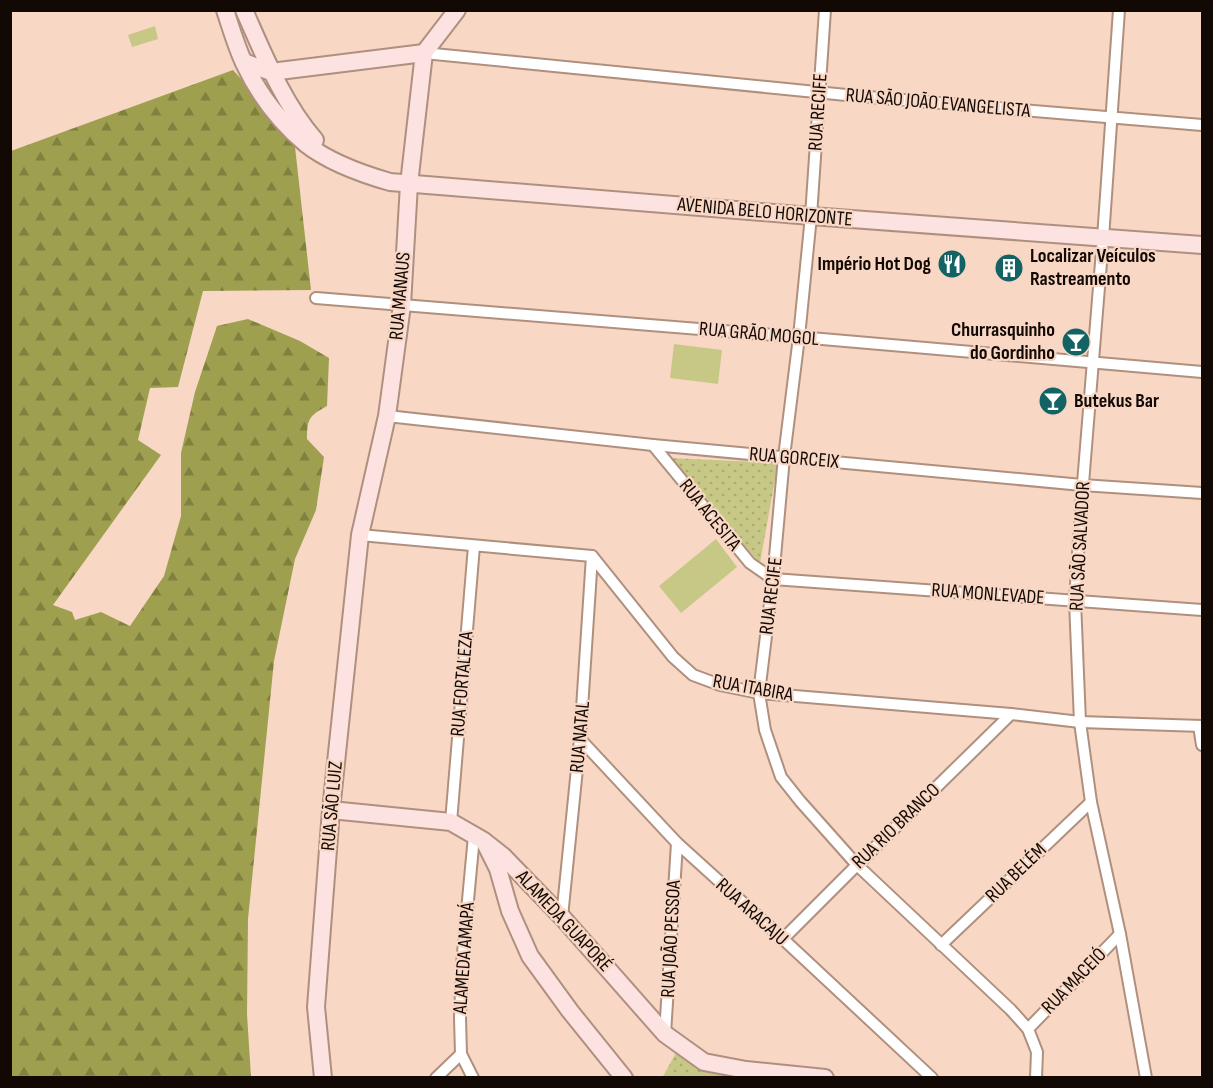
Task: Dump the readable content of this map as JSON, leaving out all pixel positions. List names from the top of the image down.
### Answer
{
  "streets": {
    "street": [
      "RUA SÃO JOÃO EVANGELISTA",
      "RUA RECIFE",
      "AVENIDA BELO HORIZONTE",
      "RUA MANAUS",
      "RUA GRÃO MOGOL",
      "RUA GORCEIX",
      "RUA ACESITA",
      "RUA SÃO SALVADOR",
      "RUA MONLEVADE",
      "RUA FORTALEZA",
      "RUA ITABIRA",
      "RUA NATAL",
      "RUA SÃO LUIZ",
      "RUA RIO BRANCO",
      "RUA BELÉM",
      "RUA ARACAJU",
      "ALAMEDA GUAPORÉ",
      "RUA JOÃO PESSOA",
      "ALAMEDA AMAPÁ",
      "RUA MACEIÓ"
    ]
  },
  "crossings": [
    ["RUA SÃO JOÃO EVANGELISTA", "RUA RECIFE"],
    ["RUA SÃO JOÃO EVANGELISTA", "RUA MANAUS"],
    ["RUA SÃO JOÃO EVANGELISTA", "RUA SÃO SALVADOR"],
    ["RUA RECIFE", "AVENIDA BELO HORIZONTE"],
    ["RUA RECIFE", "RUA GRÃO MOGOL"],
    ["RUA RECIFE", "RUA GORCEIX"],
    ["RUA RECIFE", "RUA ACESITA"],
    ["RUA RECIFE", "RUA MONLEVADE"],
    ["RUA RECIFE", "RUA ITABIRA"],
    ["RUA RECIFE", "RUA RIO BRANCO"],
    ["RUA RECIFE", "RUA BELÉM"],
    ["RUA RECIFE", "RUA MACEIÓ"],
    ["AVENIDA BELO HORIZONTE", "RUA MANAUS"],
    ["AVENIDA BELO HORIZONTE", "RUA SÃO SALVADOR"],
    ["RUA MANAUS", "RUA GRÃO MOGOL"],
    ["RUA MANAUS", "RUA GORCEIX"],
    ["RUA MANAUS", "RUA SÃO LUIZ"],
    ["RUA GRÃO MOGOL", "RUA SÃO SALVADOR"],
    ["RUA GORCEIX", "RUA ACESITA"],
    ["RUA GORCEIX", "RUA SÃO SALVADOR"],
    ["RUA ACESITA", "RUA MONLEVADE"],
    ["RUA SÃO SALVADOR", "RUA MONLEVADE"],
    ["RUA SÃO SALVADOR", "RUA ITABIRA"],
    ["RUA SÃO SALVADOR", "RUA BELÉM"],
    ["RUA SÃO SALVADOR", "RUA MACEIÓ"],
    ["RUA FORTALEZA", "ALAMEDA GUAPORÉ"],
    ["RUA ITABIRA", "RUA NATAL"],
    ["RUA ITABIRA", "RUA RIO BRANCO"],
    ["RUA NATAL", "RUA ARACAJU"],
    ["RUA NATAL", "ALAMEDA GUAPORÉ"],
    ["RUA RIO BRANCO", "RUA ARACAJU"],
    ["RUA ARACAJU", "RUA JOÃO PESSOA"],
    ["ALAMEDA GUAPORÉ", "RUA JOÃO PESSOA"],
    ["ALAMEDA GUAPORÉ", "ALAMEDA AMAPÁ"]
  ],
  "places": {
    "restaurant": ["Império Hot Dog"],
    "building": ["Localizar Veículos Rastreamento"],
    "bar": ["Churrasquinho do Gordinho", "Butekus Bar"]
  }
}
